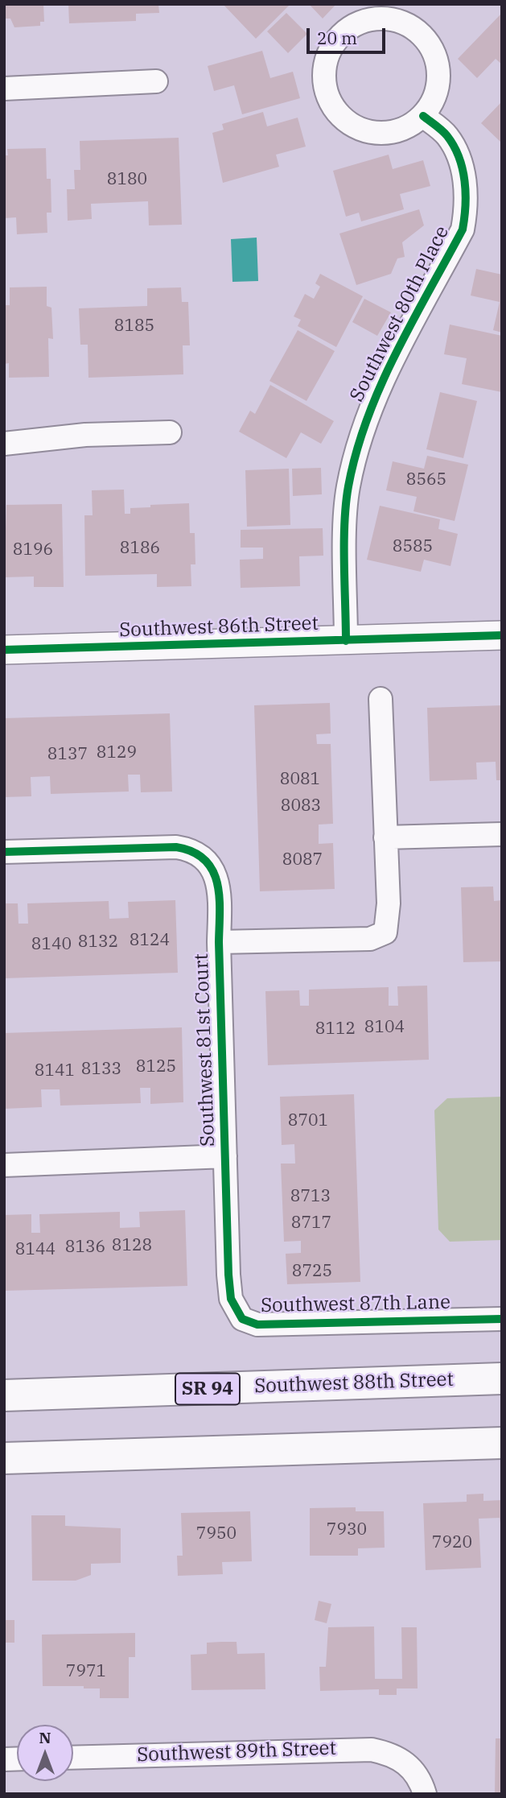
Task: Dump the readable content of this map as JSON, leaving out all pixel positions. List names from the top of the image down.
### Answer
{
  "streets": {
    "main road": ["Southwest 88th Street", "SR 94"],
    "street": [
      "Southwest 80th Place",
      "Southwest 86th Street",
      "Southwest 81st Court",
      "Southwest 87th Lane",
      "Southwest 89th Street"
    ]
  },
  "crossings": [
    ["Southwest 80th Place", "Southwest 86th Street"],
    ["Southwest 81st Court", "Southwest 87th Lane"]
  ],
  "house_numbers": [
    "8180",
    "8185",
    "8565",
    "8585",
    "8186",
    "8196",
    "8129",
    "8137",
    "8081",
    "8083",
    "8087",
    "8124",
    "8132",
    "8140",
    "8104",
    "8112",
    "8125",
    "8133",
    "8141",
    "8701",
    "8713",
    "8717",
    "8128",
    "8136",
    "8144",
    "8725",
    "7930",
    "7950",
    "7920",
    "7971"
  ],
  "scale_bar": "20 m",
  "north": "top"
}
